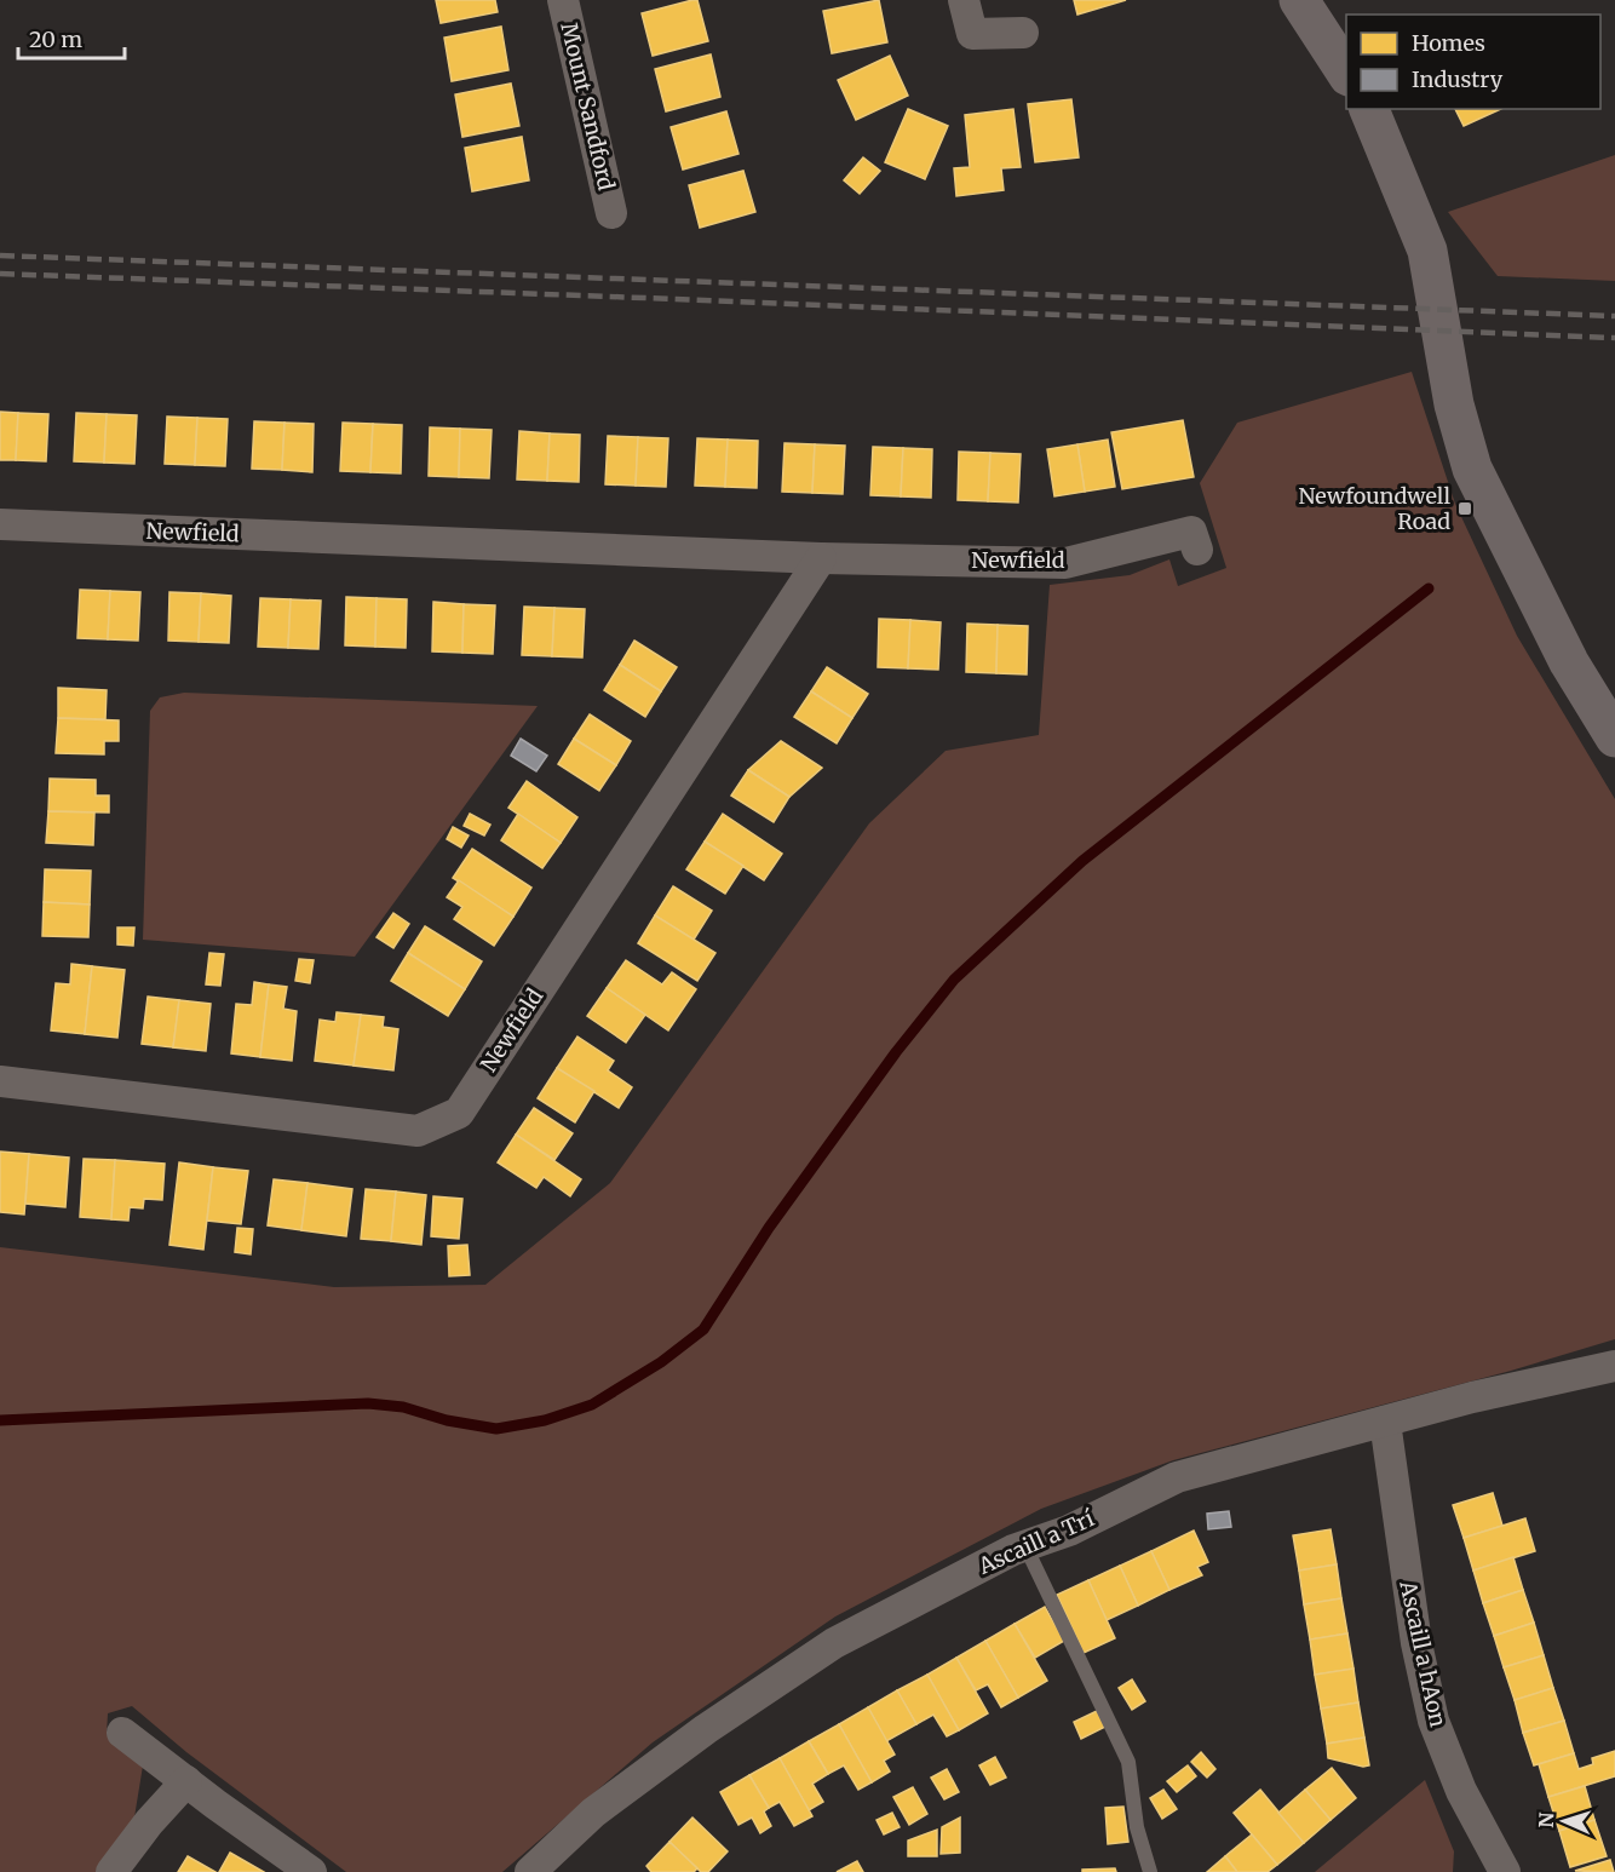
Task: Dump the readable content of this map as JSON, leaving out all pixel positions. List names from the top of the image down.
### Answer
{
  "streets": {
    "street": [
      "Mount Sandford",
      "Newfield",
      "Ascaill a Trí",
      "Ascaill a hAon"
    ]
  },
  "crossings": [
    ["Ascaill a Trí", "Ascaill a hAon"]
  ],
  "places": {
    "transit": ["Newfoundwell Road"]
  },
  "legend": ["Homes", "Industry"],
  "scale_bar": "20 m",
  "north": "left"
}
